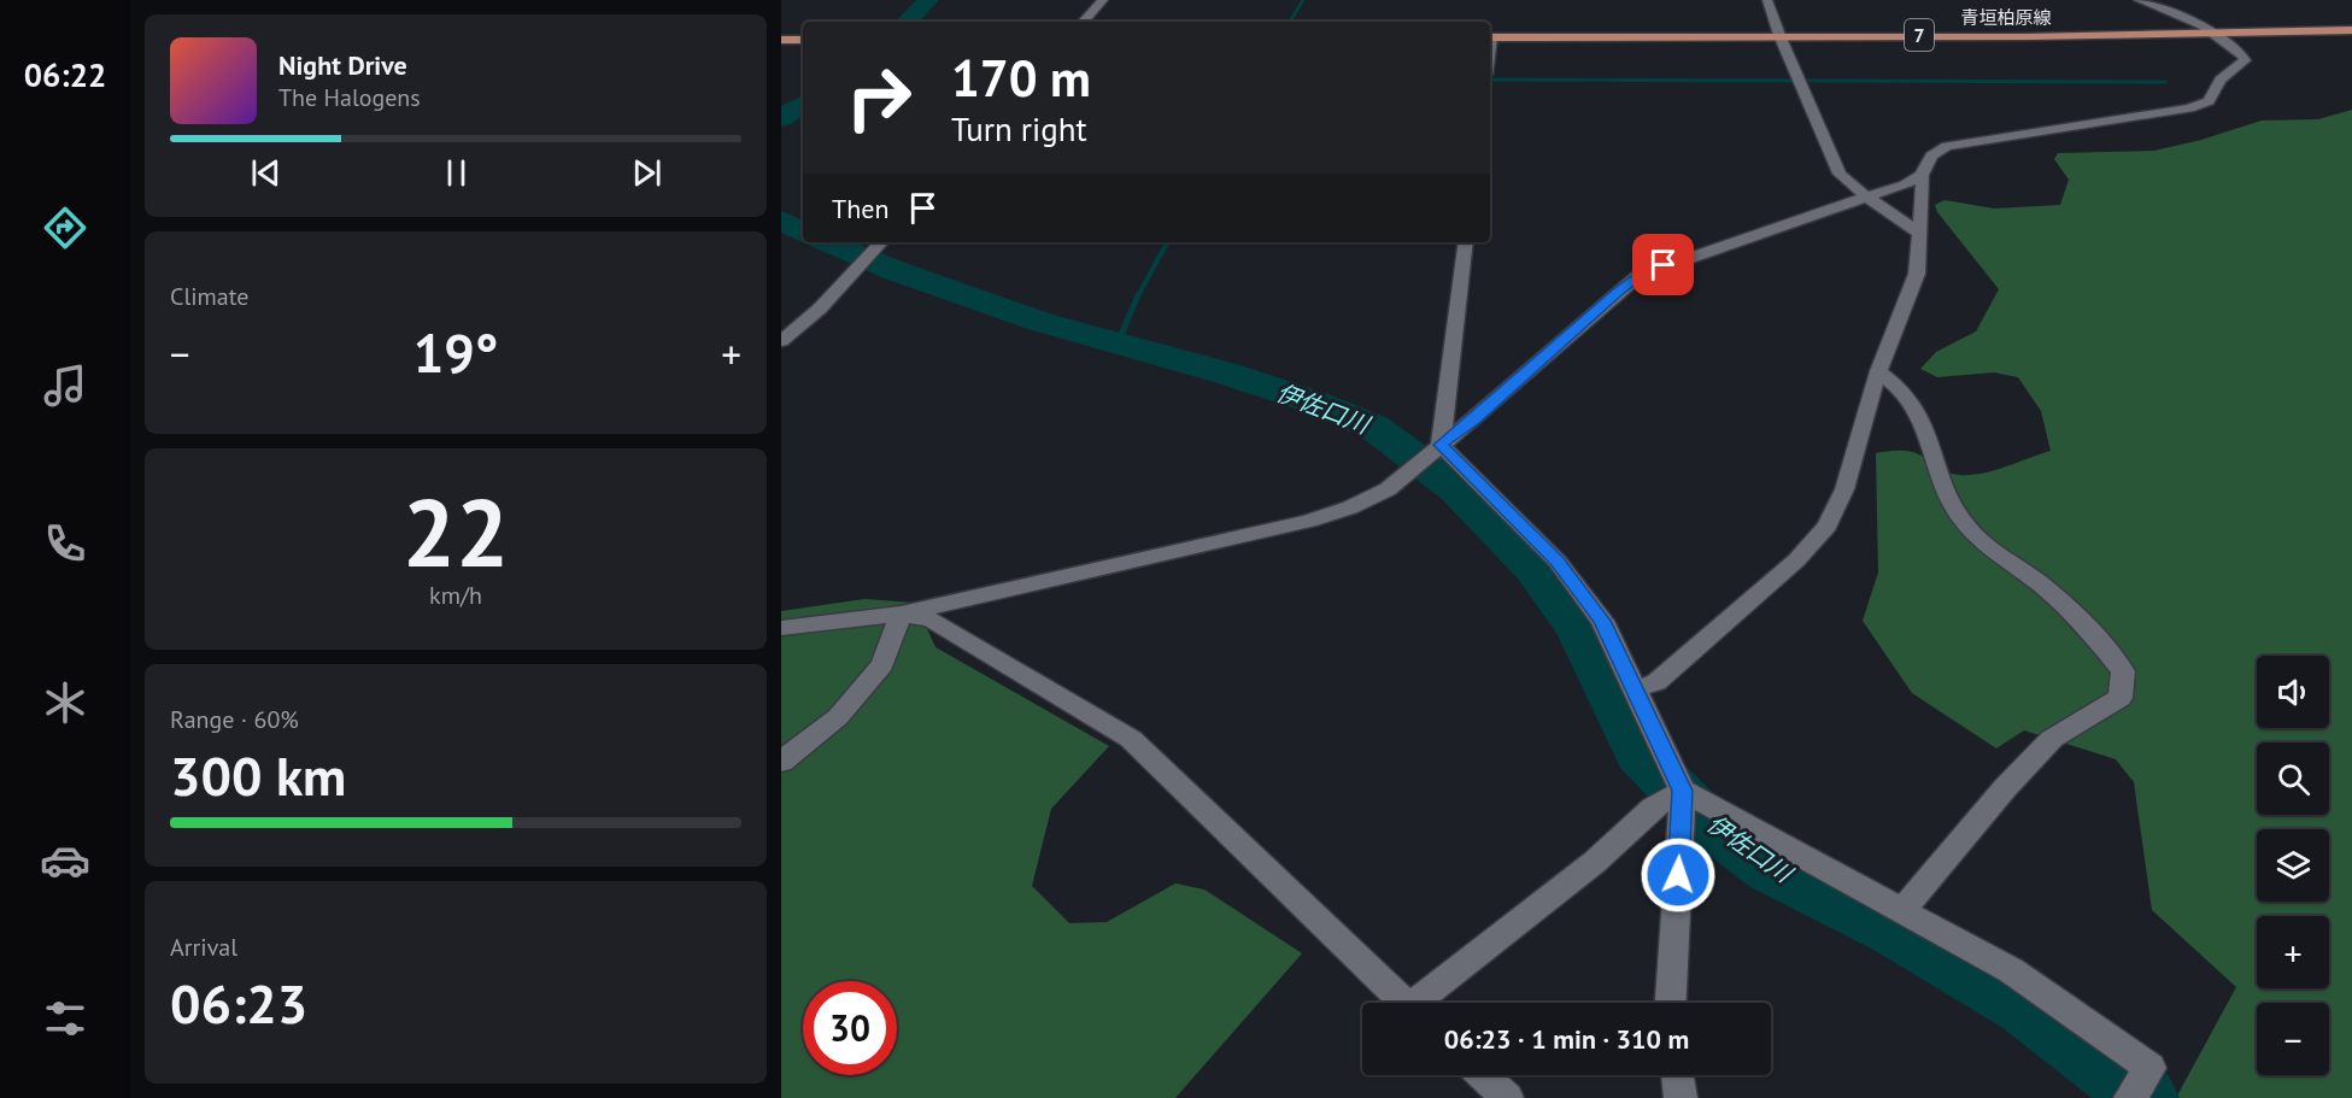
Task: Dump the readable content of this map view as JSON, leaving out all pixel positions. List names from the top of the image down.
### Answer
{
  "streets": {
    "main road": ["青垣柏原線", "7"]
  },
  "water": ["伊佐口川"],
  "page": {
    "tabs": "06:22",
    "turn": ["170 m", "Turn right"],
    "song": ["Night Drive", "The Halogens"],
    "then": "Then",
    "tile": [
      "Climate",
      ["22", "km/h"],
      ["Range · 60%", "300 km"],
      ["Arrival", "06:23"]
    ],
    "heat": ["−", "19°", "+"],
    "map_buttons": ["+", "−"],
    "limit": "30",
    "trip": "06:23 · 1 min · 310 m"
  }
}
